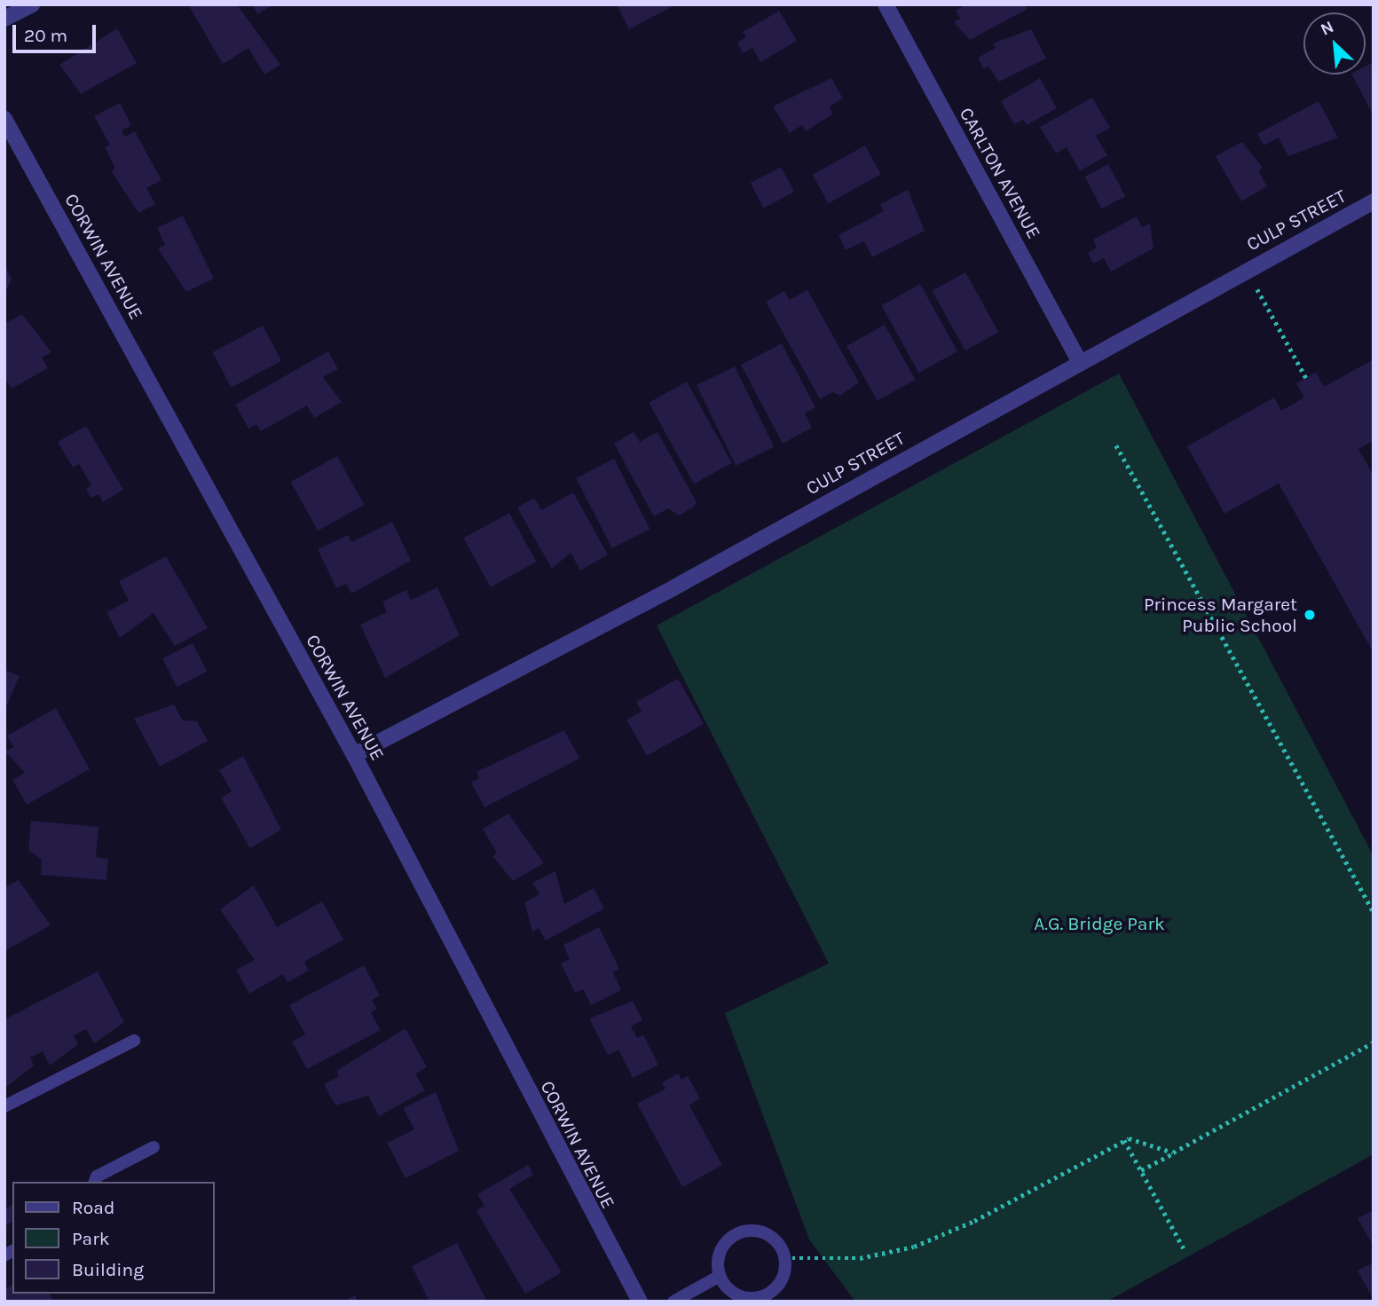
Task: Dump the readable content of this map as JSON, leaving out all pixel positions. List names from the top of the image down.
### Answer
{
  "streets": {
    "street": ["CARLTON AVENUE", "CULP STREET", "CORWIN AVENUE"]
  },
  "crossings": [
    ["CARLTON AVENUE", "CULP STREET"],
    ["CULP STREET", "CORWIN AVENUE"]
  ],
  "parks": ["A.G. Bridge Park"],
  "places": ["Princess Margaret Public School"],
  "legend": ["Road", "Park", "Building"],
  "scale_bar": "20 m",
  "north": "top left"
}
